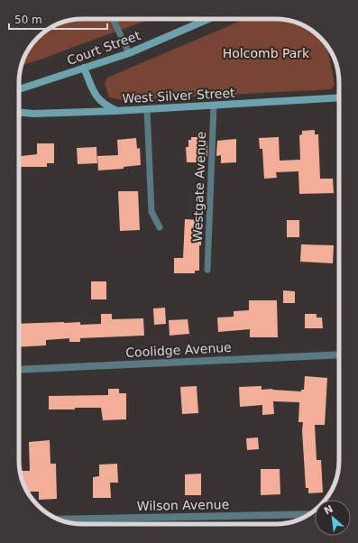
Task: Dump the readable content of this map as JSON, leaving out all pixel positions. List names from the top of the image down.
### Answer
{
  "streets": {
    "main road": ["Court Street", "West Silver Street"],
    "street": ["Coolidge Avenue", "Wilson Avenue"],
    "lane": ["Westgate Avenue"]
  },
  "crossings": [
    ["West Silver Street", "Westgate Avenue"]
  ],
  "parks": ["Holcomb Park"],
  "scale_bar": "50 m",
  "north": "top left"
}
